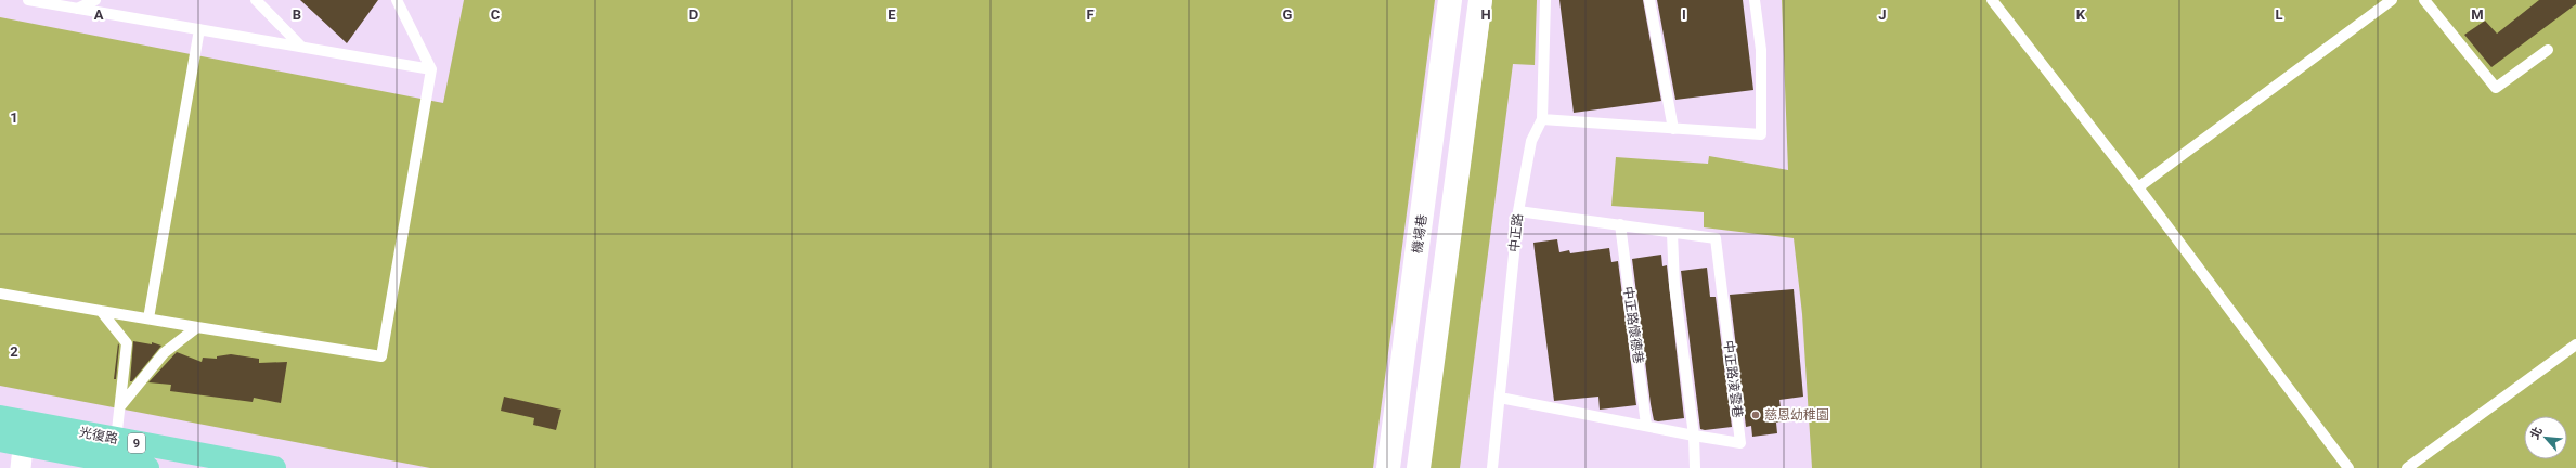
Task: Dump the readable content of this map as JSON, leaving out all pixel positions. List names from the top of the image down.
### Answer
{
  "streets": {
    "main road": ["光復路", "9"],
    "street": ["機場巷"],
    "lane": ["中正路", "中正路懷德巷", "中正路凌雲巷"]
  },
  "places": ["慈恩幼稚園"],
  "north": "top left",
  "grid": {
    "columns": [
      "A",
      "B",
      "C",
      "D",
      "E",
      "F",
      "G",
      "H",
      "I",
      "J",
      "K",
      "L",
      "M"
    ],
    "rows": ["1", "2"]
  }
}
